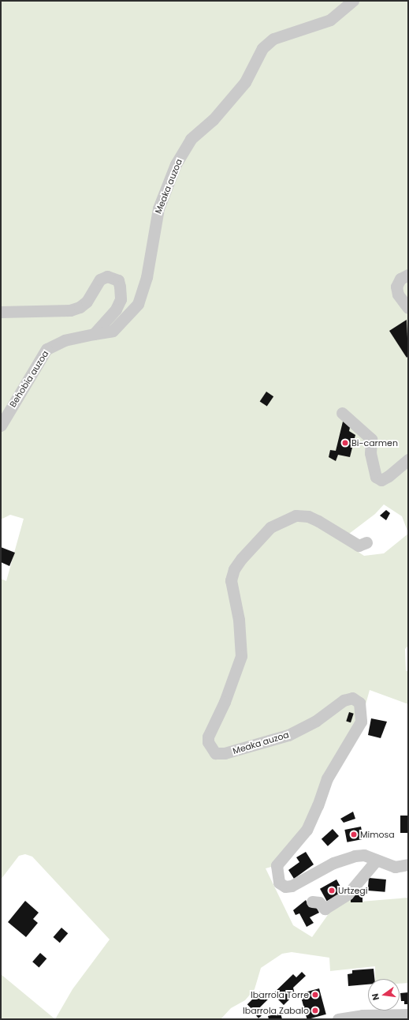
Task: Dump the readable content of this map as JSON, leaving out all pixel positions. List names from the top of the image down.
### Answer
{
  "streets": {
    "street": ["Meaka auzoa", "Behobia auzoa"]
  },
  "crossings": [
    ["Meaka auzoa", "Behobia auzoa"]
  ],
  "places": [
    "Bi-carmen",
    "Mimosa",
    "Urtzegi",
    "Ibarrola Torre",
    "Ibarrola Zabalo"
  ],
  "north": "left"
}
